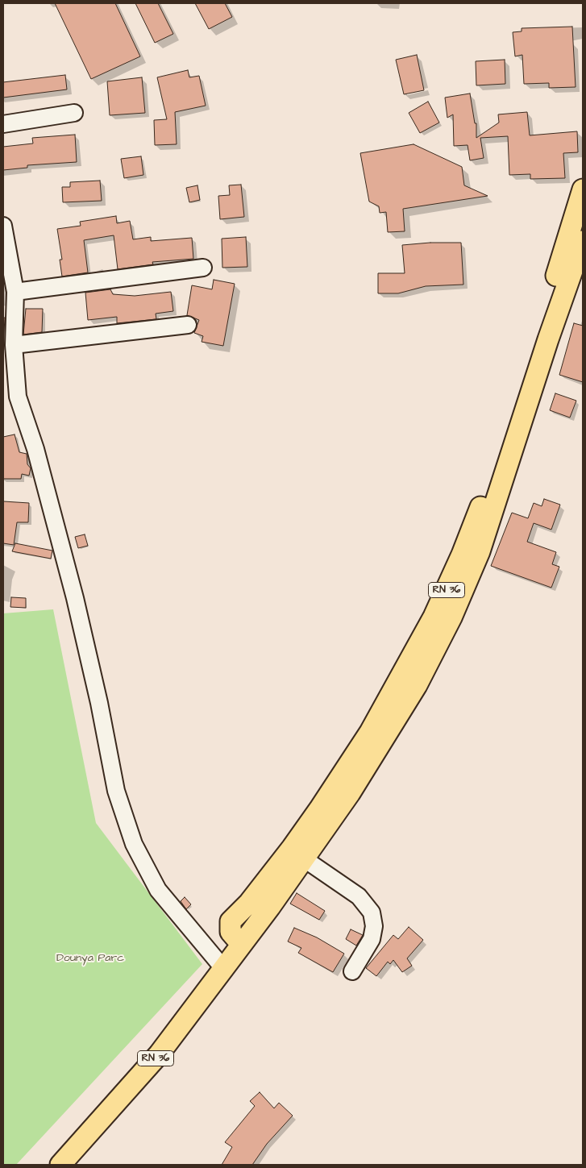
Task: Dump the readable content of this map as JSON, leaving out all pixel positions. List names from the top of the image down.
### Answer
{
  "streets": {
    "main road": ["RN 36"]
  },
  "parks": ["Dounya Parc"]
}
